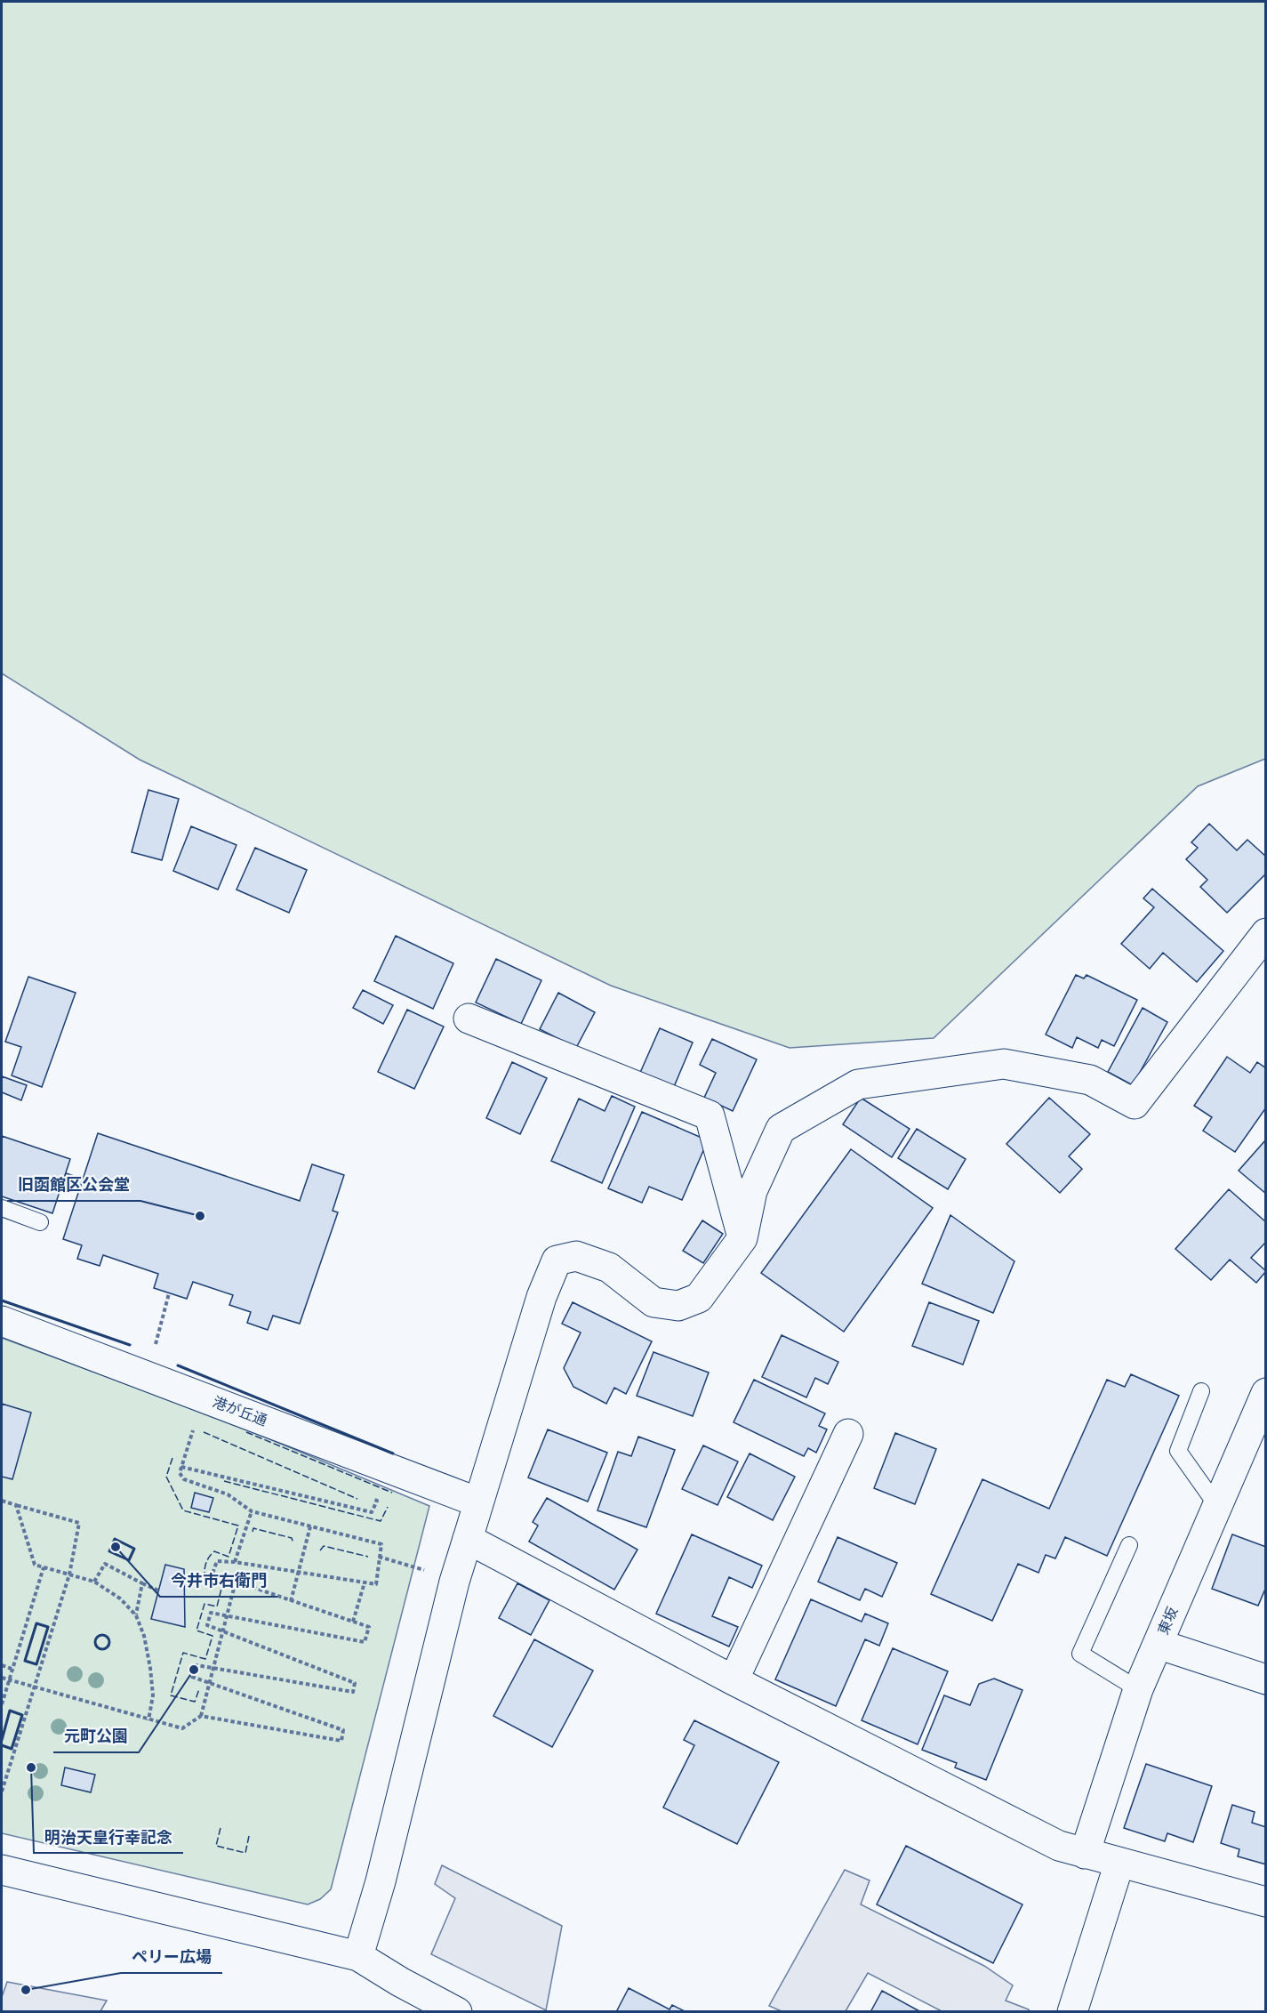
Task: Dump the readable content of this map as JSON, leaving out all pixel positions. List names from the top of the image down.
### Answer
{
  "streets": {
    "street": ["港が丘通", "東坂"]
  },
  "places": [
    "旧函館区公会堂",
    "今井市右衛門",
    "元町公園",
    "明治天皇行幸記念",
    "ペリー広場"
  ]
}
